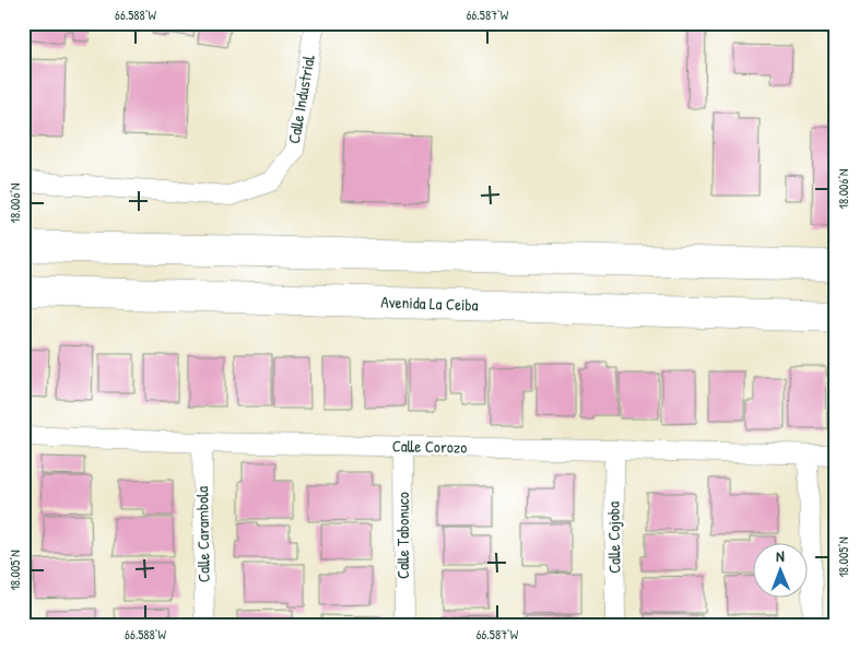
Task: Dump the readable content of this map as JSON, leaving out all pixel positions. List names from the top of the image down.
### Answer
{
  "streets": {
    "highway": ["Avenida La Ceiba"],
    "street": [
      "Calle Industrial",
      "Calle Corozo",
      "Calle Carambola",
      "Calle Tabonuco",
      "Calle Cojoba"
    ]
  },
  "crossings": [
    ["Calle Corozo", "Calle Carambola"],
    ["Calle Corozo", "Calle Tabonuco"],
    ["Calle Corozo", "Calle Cojoba"]
  ],
  "north": "top",
  "coordinates": [
    "66.588°W",
    "66.587°W",
    "18.006°N",
    "18.005°N"
  ]
}
